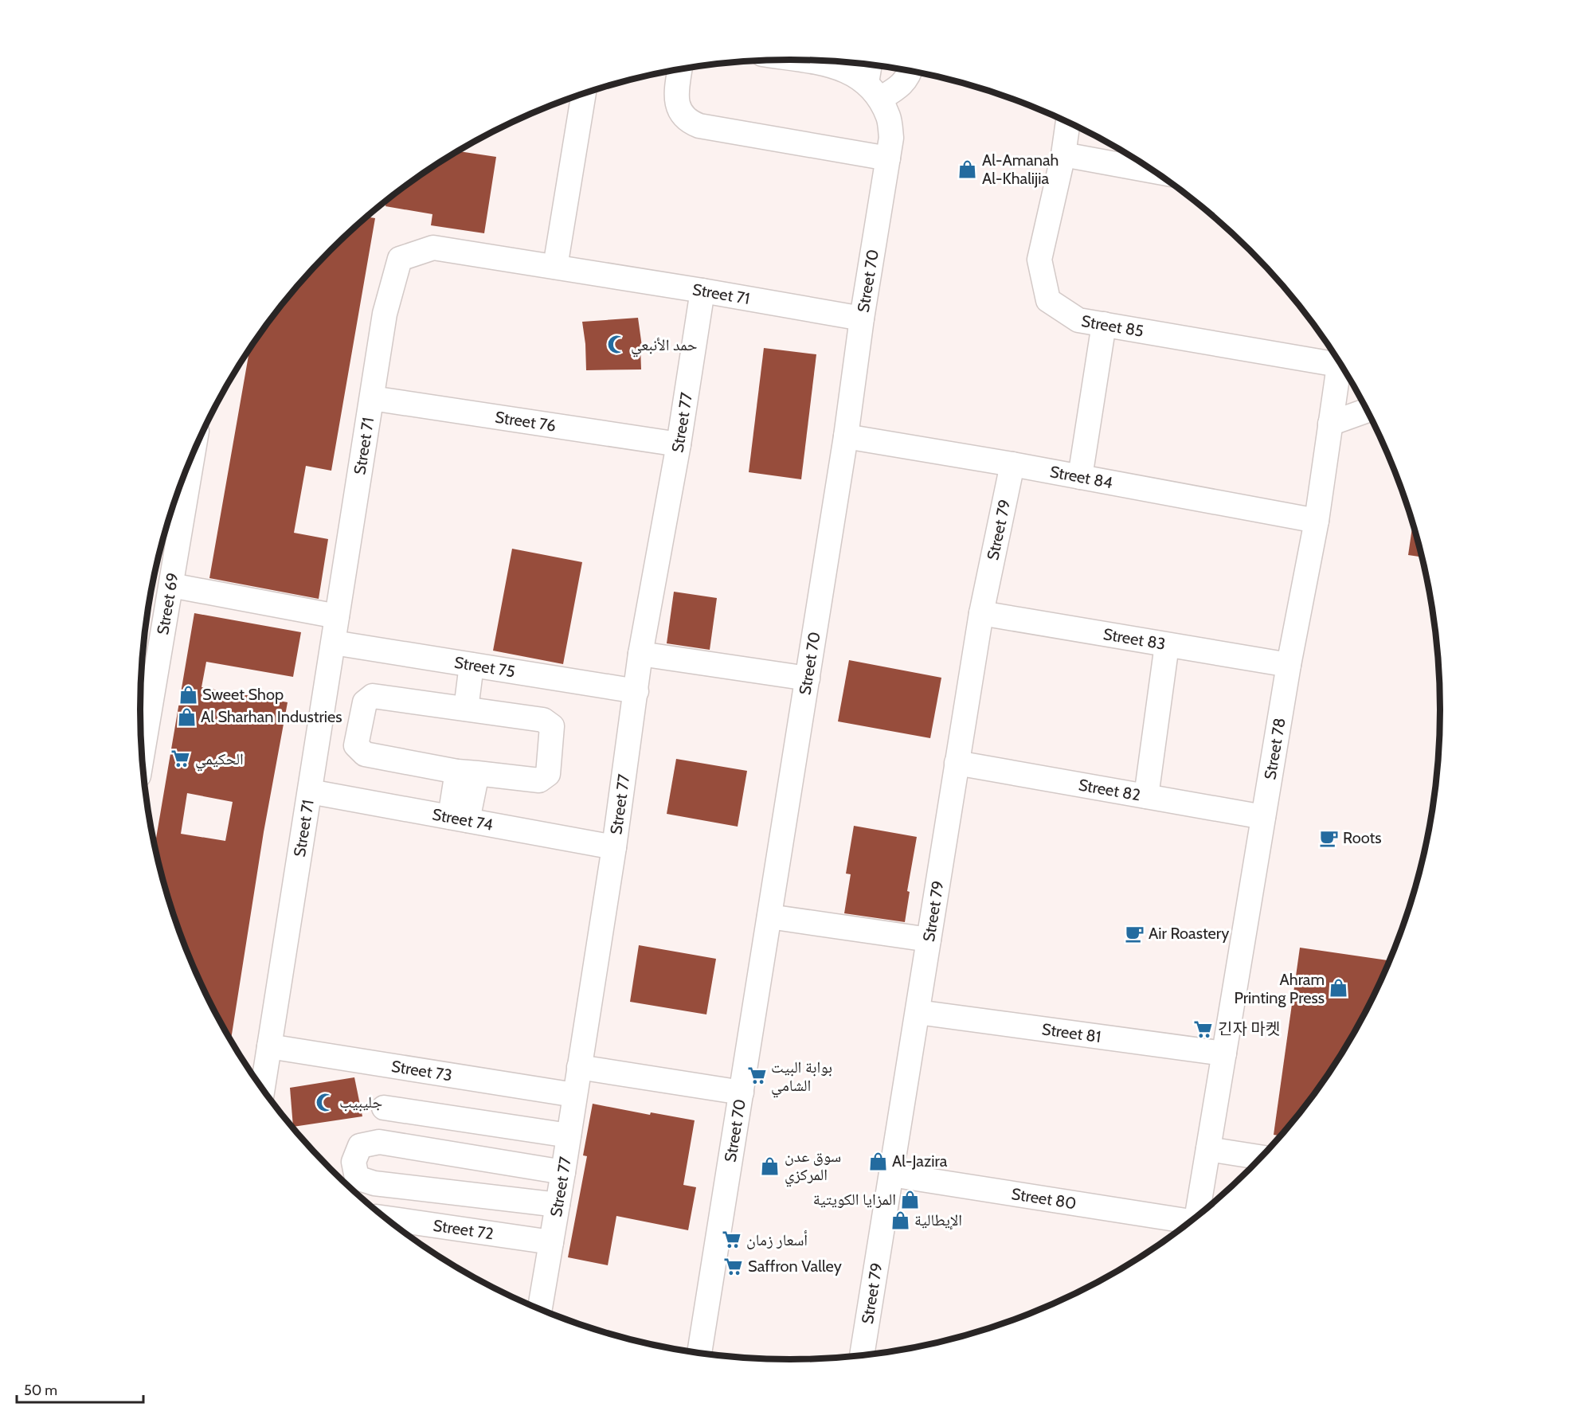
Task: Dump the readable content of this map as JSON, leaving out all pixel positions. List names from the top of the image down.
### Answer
{
  "streets": {
    "street": [
      "Street 70",
      "Street 71",
      "Street 85",
      "Street 76",
      "Street 77",
      "Street 84",
      "Street 79",
      "Street 69",
      "Street 83",
      "Street 75",
      "Street 78",
      "Street 82",
      "Street 74",
      "Street 81",
      "Street 73",
      "Street 80",
      "Street 72"
    ]
  },
  "crossings": [
    ["Street 70", "Street 71"],
    ["Street 70", "Street 84"],
    ["Street 71", "Street 76"],
    ["Street 71", "Street 77"],
    ["Street 71", "Street 75"],
    ["Street 71", "Street 74"],
    ["Street 71", "Street 73"],
    ["Street 76", "Street 77"],
    ["Street 77", "Street 75"],
    ["Street 77", "Street 74"],
    ["Street 77", "Street 73"],
    ["Street 77", "Street 72"],
    ["Street 84", "Street 79"],
    ["Street 84", "Street 78"],
    ["Street 79", "Street 83"],
    ["Street 79", "Street 82"],
    ["Street 79", "Street 81"],
    ["Street 79", "Street 80"],
    ["Street 83", "Street 78"],
    ["Street 78", "Street 82"],
    ["Street 78", "Street 81"]
  ],
  "places": {
    "shop": [
      "Al-Amanah Al-Khalijia",
      "Sweet Shop",
      "Al Sharhan Industries",
      "Ahram Printing Press",
      "Al-Jazira",
      "سوق عدن المركزي",
      "المزايا الكويتية",
      "الإيطالية"
    ],
    "mosque": ["حمد الأنبعي", "جليبيب"],
    "supermarket": [
      "الحكيمي",
      "긴자 마켓",
      "بوابة البيت الشامي",
      "أسعار زمان",
      "Saffron Valley"
    ],
    "cafe": ["Roots", "Air Roastery"]
  },
  "scale_bar": "50 m"
}
